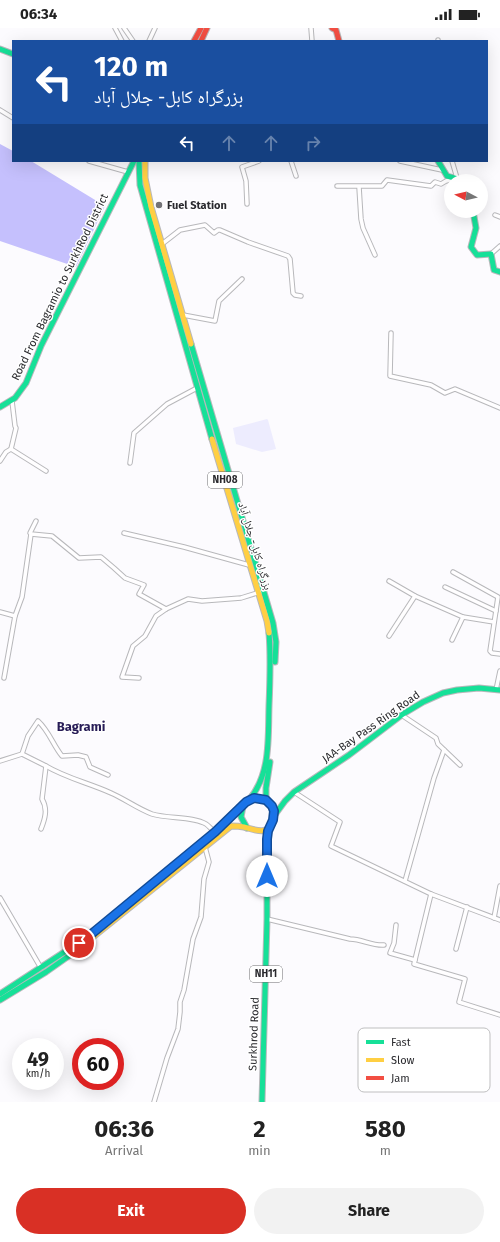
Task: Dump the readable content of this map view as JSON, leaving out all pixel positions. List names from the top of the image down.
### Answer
{
  "streets": {
    "main road": [
      "Road From Bagramio to SurkhRod District",
      "NH08",
      "بزرگراه کابل- جلال آباد",
      "JAA-Bay Pass Ring Road",
      "NH11",
      "Surkhrod Road"
    ]
  },
  "crossings": [
    ["بزرگراه کابل- جلال آباد", "JAA-Bay Pass Ring Road"],
    ["بزرگراه کابل- جلال آباد", "Surkhrod Road"],
    ["JAA-Bay Pass Ring Road", "Surkhrod Road"]
  ],
  "districts": ["Bagrami"],
  "places": ["Fuel Station"],
  "legend": ["Fast", "Slow", "Jam"],
  "north": "left",
  "page": {
    "status": "06:34",
    "turn": ["120 m", "بزرگراه کابل- جلال آباد"],
    "speed": "49 km/h",
    "limit": "60",
    "eta": [
      "06:36",
      "Arrival",
      "2",
      "min",
      "580",
      "m"
    ],
    "buttons": ["Exit", "Share"]
  }
}
